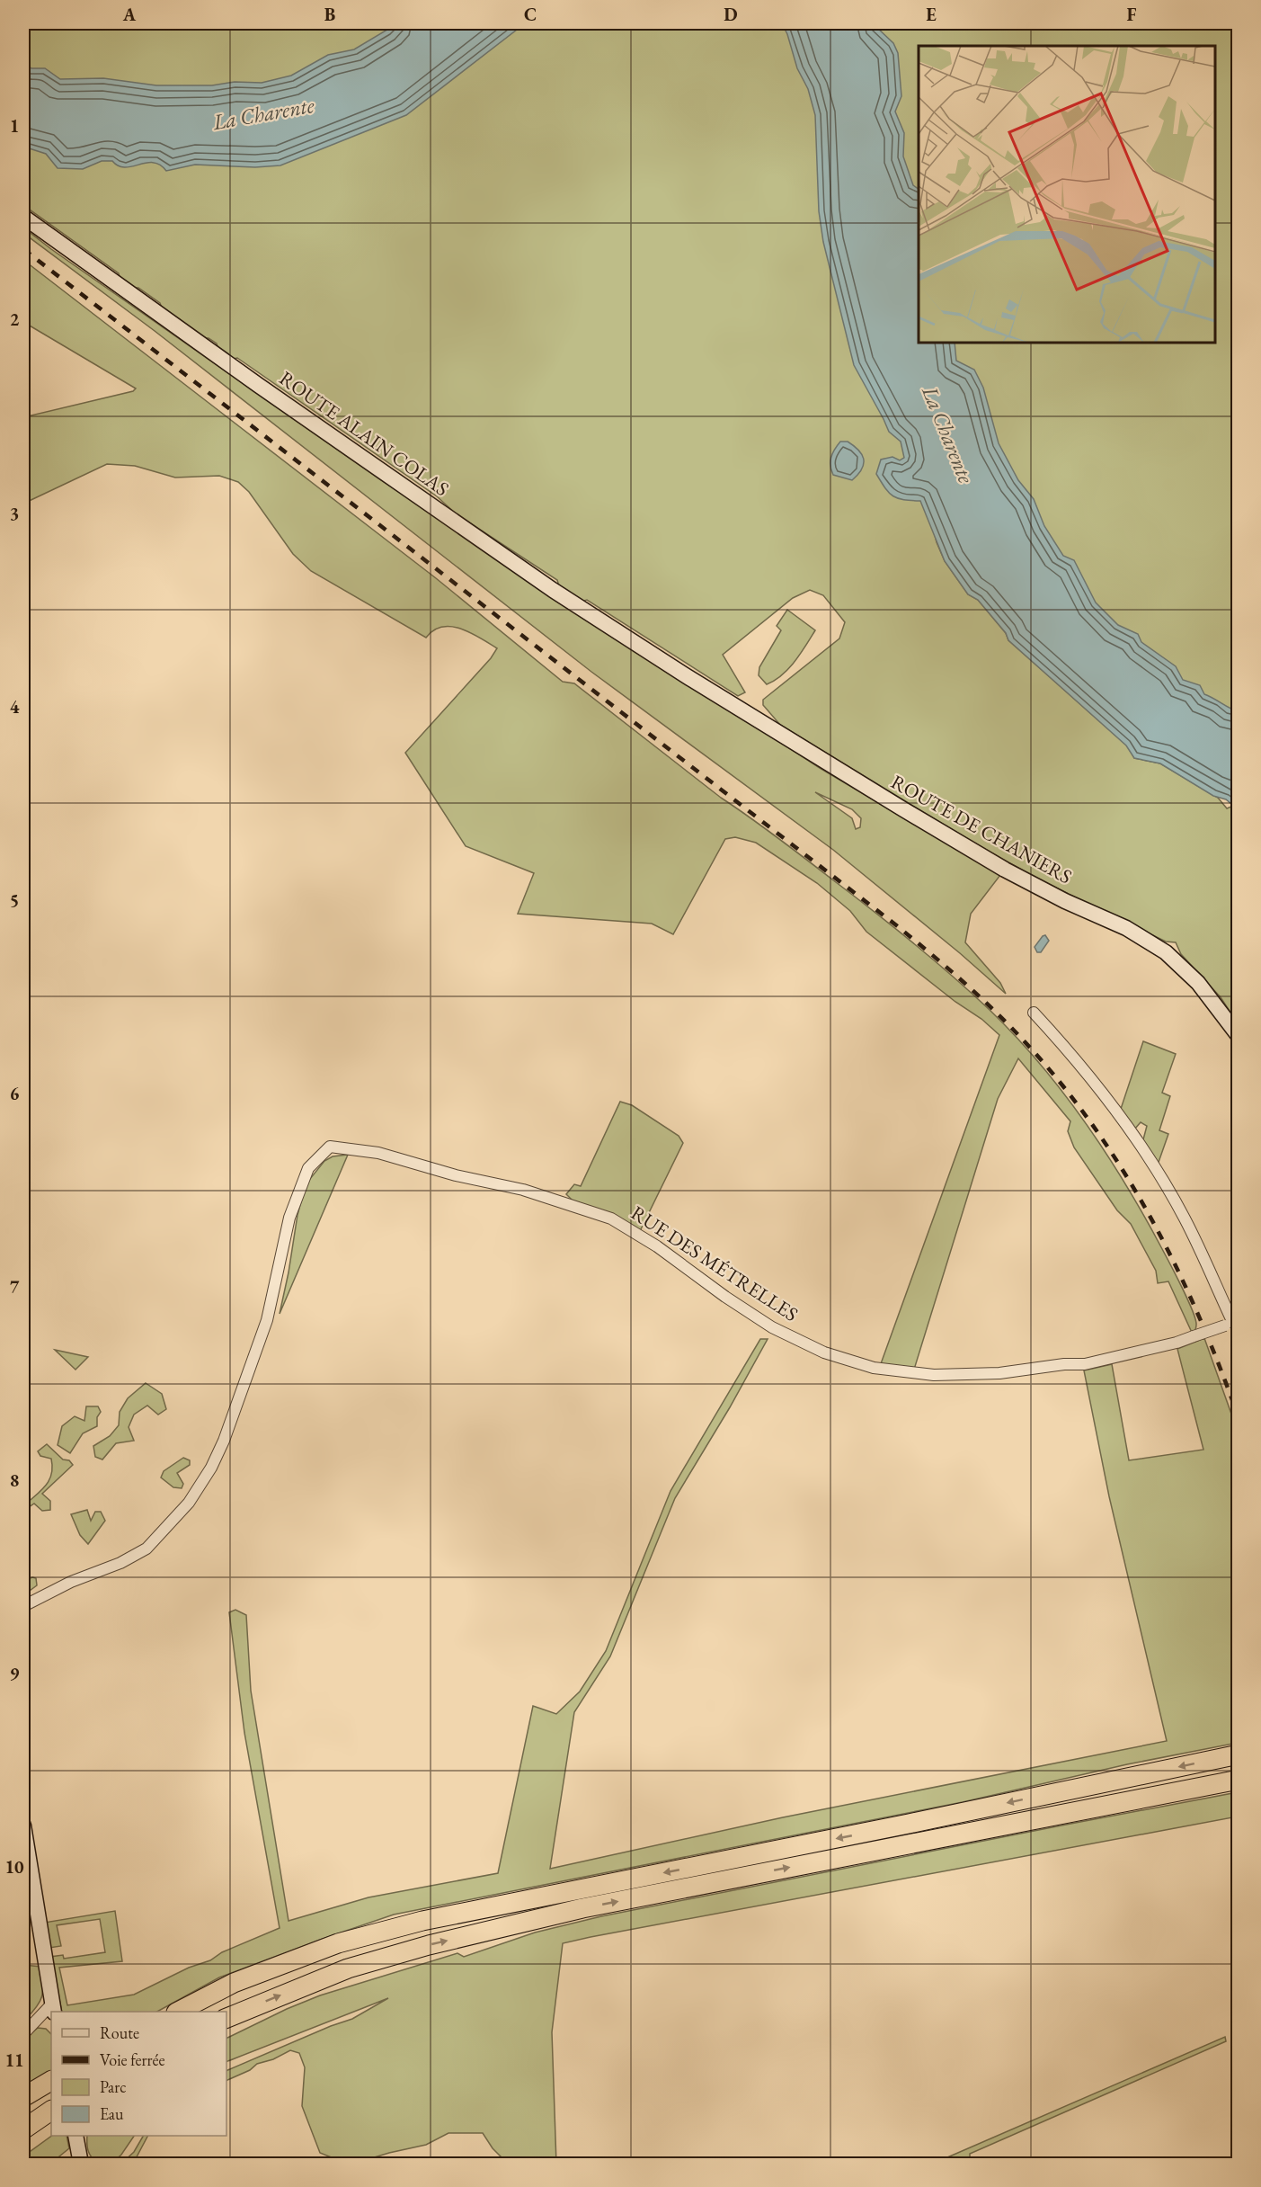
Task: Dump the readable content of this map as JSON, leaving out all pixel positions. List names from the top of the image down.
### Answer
{
  "streets": {
    "street": ["ROUTE ALAIN COLAS", "ROUTE DE CHANIERS", "RUE DES MÉTRELLES"]
  },
  "crossings": [
    ["ROUTE ALAIN COLAS", "ROUTE DE CHANIERS"]
  ],
  "water": ["La Charente"],
  "legend": [
    "Route",
    "Voie ferrée",
    "Parc",
    "Eau"
  ],
  "grid": {
    "columns": [
      "A",
      "B",
      "C",
      "D",
      "E",
      "F"
    ],
    "rows": [
      "1",
      "2",
      "3",
      "4",
      "5",
      "6",
      "7",
      "8",
      "9",
      "10",
      "11"
    ]
  }
}
